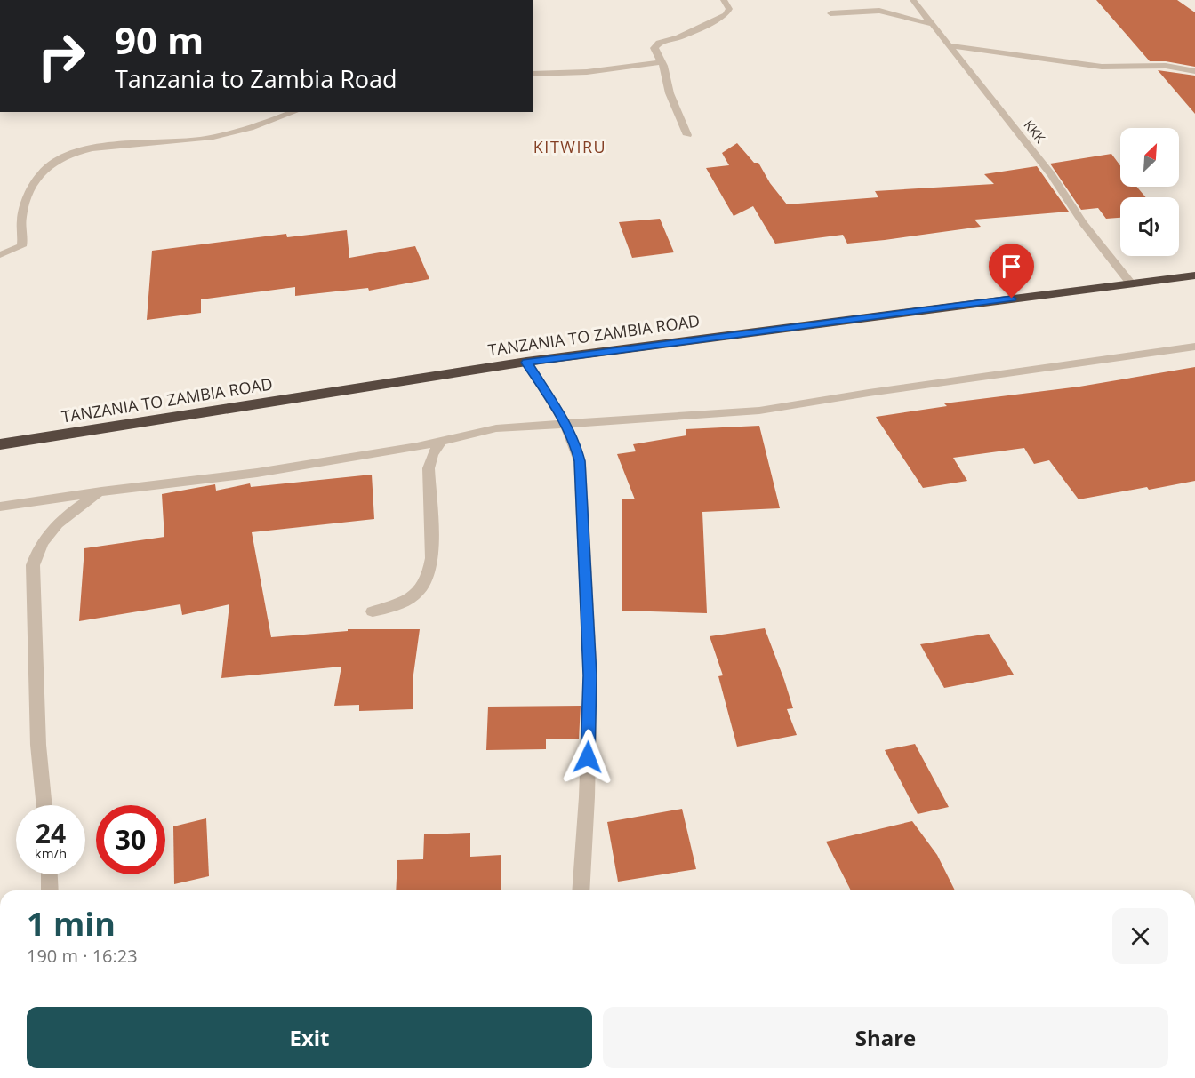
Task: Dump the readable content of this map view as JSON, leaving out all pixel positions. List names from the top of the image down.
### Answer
{
  "streets": {
    "highway": ["TANZANIA TO ZAMBIA ROAD"],
    "street": ["KKK"]
  },
  "crossings": [
    ["KKK", "TANZANIA TO ZAMBIA ROAD"]
  ],
  "districts": ["KITWIRU"],
  "north": "top right",
  "page": {
    "turn": ["90 m", "Tanzania to Zambia Road"],
    "speed": "24 km/h",
    "limit": "30",
    "heading": ["1 min", "190 m · 16:23"],
    "buttons": ["Exit", "Share"]
  }
}
